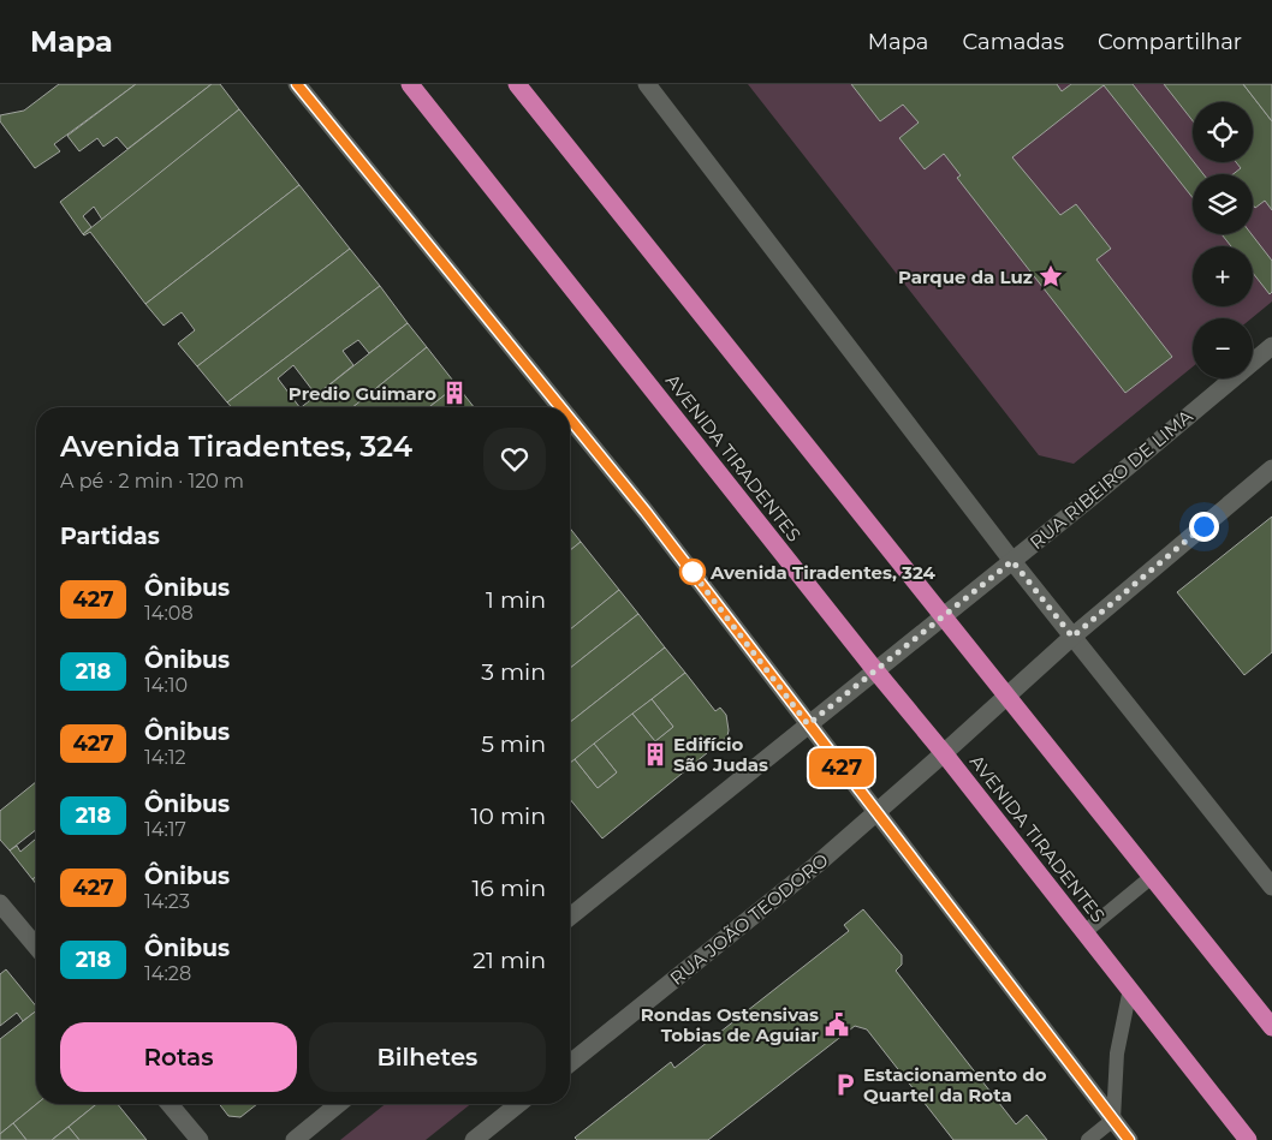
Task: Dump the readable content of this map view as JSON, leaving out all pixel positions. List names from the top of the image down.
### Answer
{
  "streets": {
    "highway": ["AVENIDA TIRADENTES"],
    "main road": ["RUA RIBEIRO DE LIMA", "RUA JOÃO TEODORO"]
  },
  "crossings": [
    ["AVENIDA TIRADENTES", "RUA RIBEIRO DE LIMA"]
  ],
  "places": {
    "place": ["Parque da Luz"],
    "building": ["Predio Guimaro", "Edifício São Judas"],
    "other": ["Avenida Tiradentes, 324"],
    "public building": ["Rondas Ostensivas Tobias de Aguiar"],
    "parking": ["Estacionamento do Quartel da Rota"]
  },
  "lines": ["bus line 427"],
  "page": {
    "header": "Mapa",
    "nav": ["Mapa", "Camadas", "Compartilhar"],
    "on_map": "427",
    "map_buttons": ["+", "−"],
    "heading": [
      ["Avenida Tiradentes, 324", "A pé · 2 min · 120 m"],
      "Partidas"
    ],
    "list": [
      {
        "mark": "427",
        "name": "Ônibus",
        "note": "14:08",
        "value": "1 min"
      },
      {
        "mark": "218",
        "name": "Ônibus",
        "note": "14:10",
        "value": "3 min"
      },
      {
        "mark": "427",
        "name": "Ônibus",
        "note": "14:12",
        "value": "5 min"
      },
      {
        "mark": "218",
        "name": "Ônibus",
        "note": "14:17",
        "value": "10 min"
      },
      {
        "mark": "427",
        "name": "Ônibus",
        "note": "14:23",
        "value": "16 min"
      },
      {
        "mark": "218",
        "name": "Ônibus",
        "note": "14:28",
        "value": "21 min"
      }
    ],
    "buttons": ["Rotas", "Bilhetes"]
  }
}
